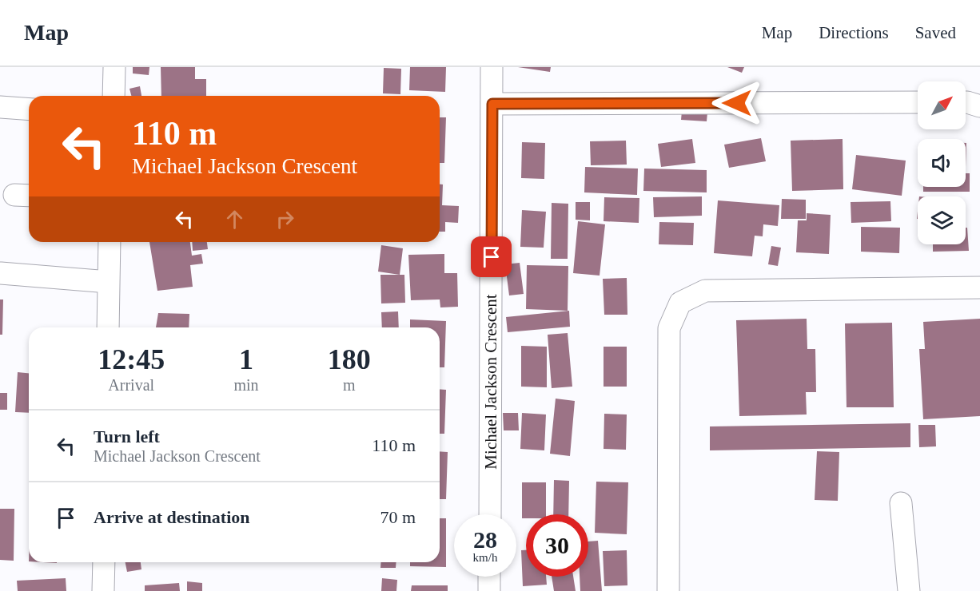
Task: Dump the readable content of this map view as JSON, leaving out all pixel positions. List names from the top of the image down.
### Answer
{
  "streets": {
    "street": ["Michael Jackson Crescent"]
  },
  "north": "top right",
  "page": {
    "header": "Map",
    "nav": ["Map", "Directions", "Saved"],
    "turn": ["110 m", "Michael Jackson Crescent"],
    "eta": [
      "12:45",
      "Arrival",
      "1",
      "min",
      "180",
      "m"
    ],
    "list": [
      {
        "name": "Turn left",
        "note": "Michael Jackson Crescent",
        "value": "110 m"
      },
      {
        "name": "Arrive at destination",
        "value": "70 m"
      }
    ],
    "speed": "28 km/h",
    "limit": "30"
  }
}
